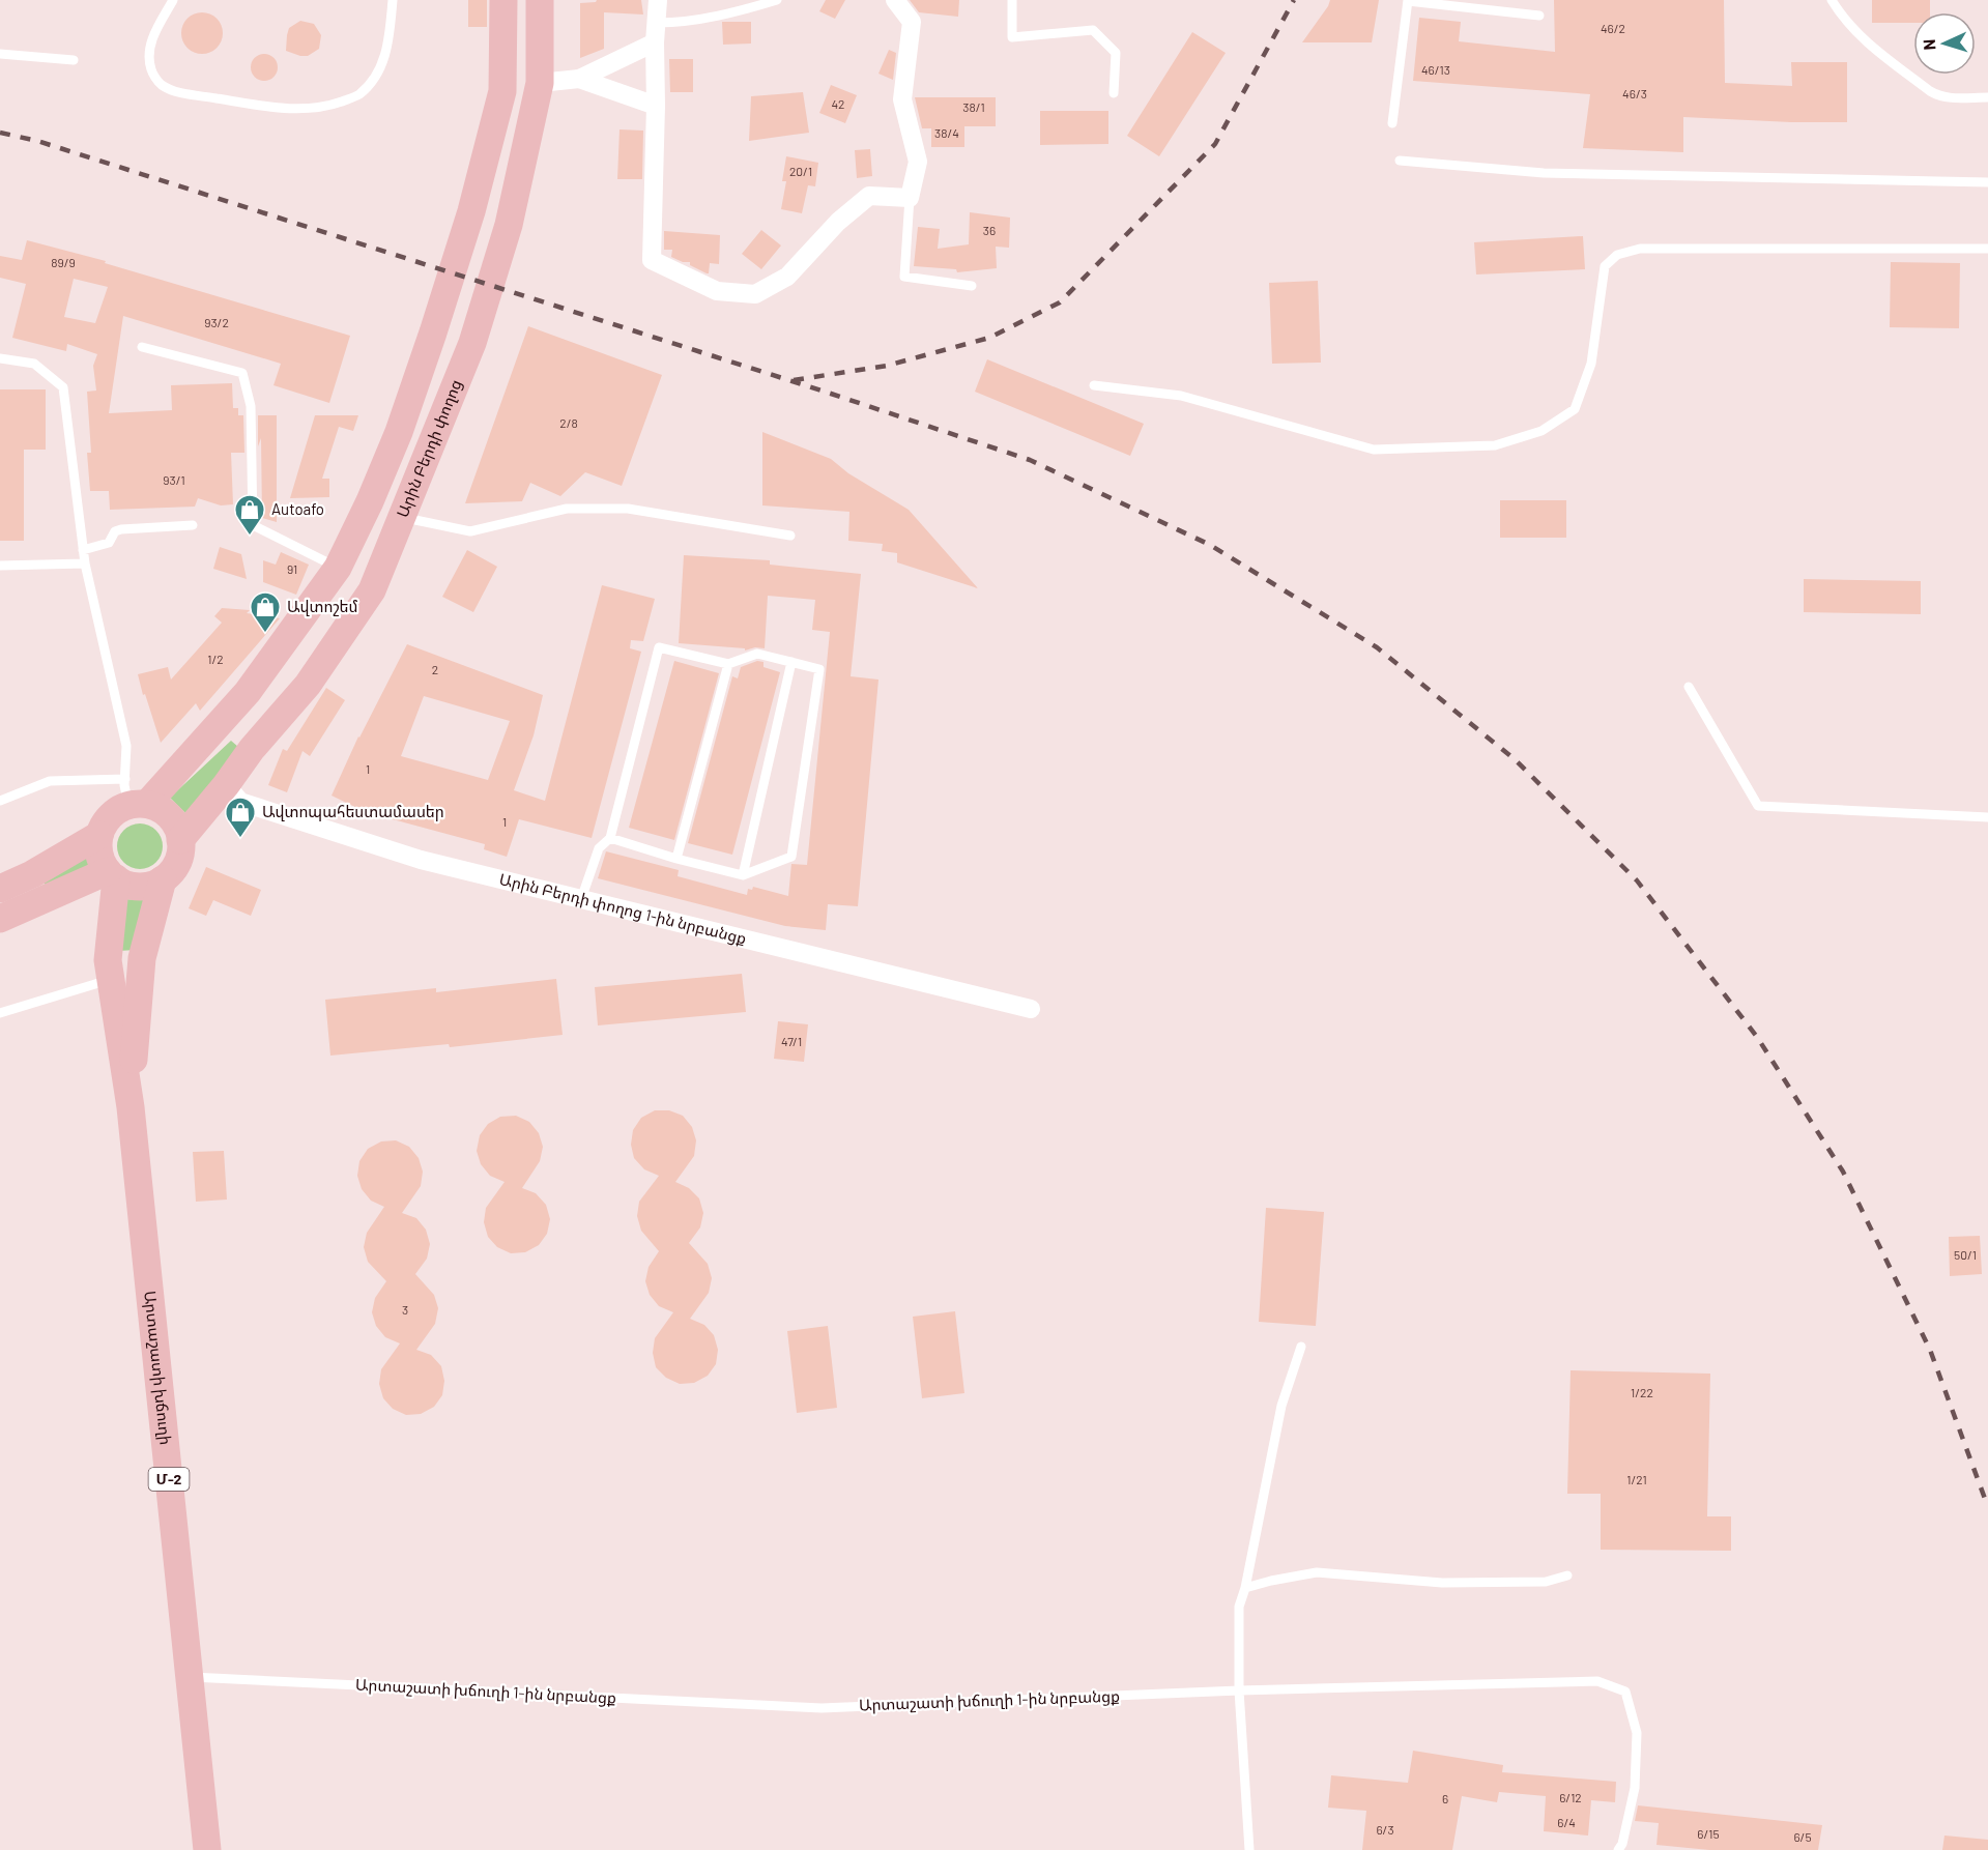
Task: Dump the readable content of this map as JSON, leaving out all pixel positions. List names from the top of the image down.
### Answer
{
  "streets": {
    "main road": ["Արին Բերդի փողոց", "Արտաշատի խճուղի", "Մ-2"],
    "street": ["Արին Բերդի փողոց 1-ին նրբանցք"],
    "lane": ["Արտաշատի խճուղի 1-ին նրբանցք"]
  },
  "crossings": [
    ["Արին Բերդի փողոց", "Արին Բերդի փողոց 1-ին նրբանցք"],
    ["Արին Բերդի փողոց", "Արտաշատի խճուղի"],
    ["Արին Բերդի փողոց", "Մ-2"],
    ["Արտաշատի խճուղի", "Մ-2"],
    ["Արտաշատի խճուղի", "Արտաշատի խճուղի 1-ին նրբանցք"]
  ],
  "places": {
    "shop": ["Autoafo", "Ավտոշեմ", "Ավտոպահեստամասեր"]
  },
  "house_numbers": [
    "46/2",
    "46/13",
    "46/3",
    "42",
    "38/1",
    "38/4",
    "20/1",
    "36",
    "89/9",
    "93/2",
    "2/8",
    "93/1",
    "91",
    "1/2",
    "2",
    "1",
    "1",
    "47/1",
    "50/1",
    "3",
    "1/22",
    "1/21",
    "6/12",
    "6",
    "6/4",
    "6/3",
    "6/15",
    "6/5"
  ],
  "north": "left"
}
